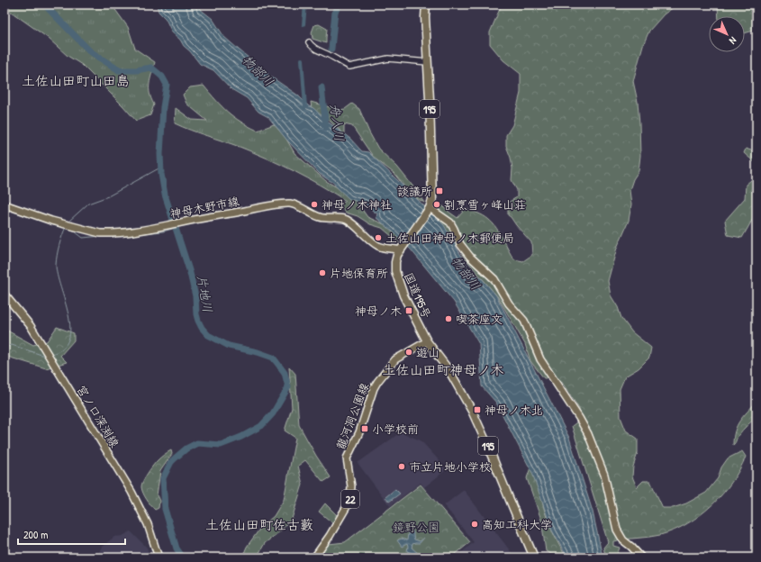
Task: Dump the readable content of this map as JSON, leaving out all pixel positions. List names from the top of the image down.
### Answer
{
  "streets": {
    "highway": ["195", "国道195号"],
    "main road": [
      "神母木野市線",
      "宮ノ口深渕線",
      "龍河洞公園線",
      "22"
    ]
  },
  "crossings": [
    ["神母木野市線", "国道195号"],
    ["国道195号", "龍河洞公園線"]
  ],
  "districts": ["土佐山田町山田島", "土佐山田町神母ノ木", "土佐山田町佐古藪"],
  "water": ["物部川", "舟入川", "片地川"],
  "parks": ["鏡野公園"],
  "places": {
    "transit": [
      "談議所",
      "神母ノ木",
      "神母ノ木北",
      "小学校前"
    ],
    "other": [
      "神母ノ木神社",
      "割烹雪ヶ峰山荘",
      "土佐山田神母ノ木郵便局",
      "片地保育所",
      "喫茶座文",
      "遊山",
      "市立片地小学校",
      "高知工科大学"
    ]
  },
  "scale_bar": "200 m",
  "north": "bottom right"
}
